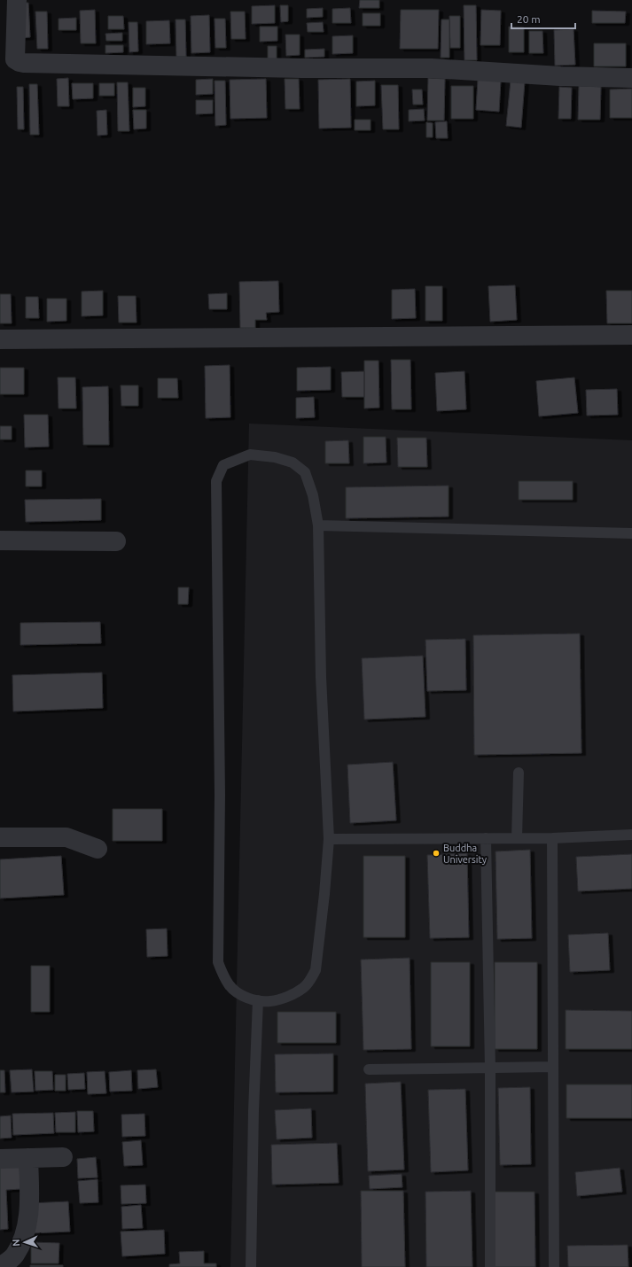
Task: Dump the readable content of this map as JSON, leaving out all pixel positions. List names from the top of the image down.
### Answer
{
  "places": ["Buddha University"],
  "scale_bar": "20 m",
  "north": "left"
}
